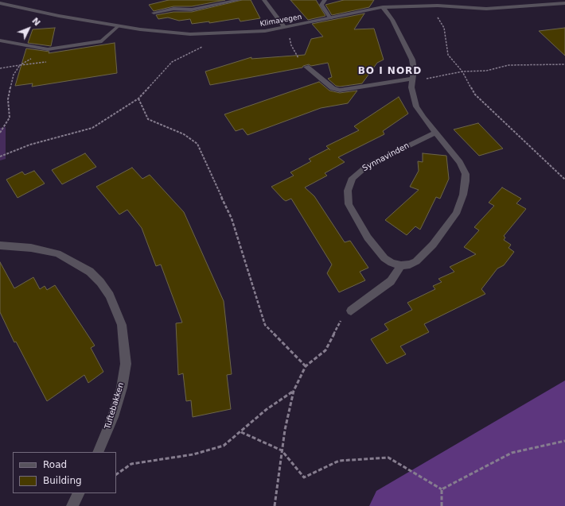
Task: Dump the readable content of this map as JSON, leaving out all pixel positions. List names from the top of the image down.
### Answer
{
  "streets": {
    "street": ["Klimavegen", "Synnavinden", "Tuftebakken"]
  },
  "districts": ["BO I NORD"],
  "legend": ["Road", "Building"],
  "north": "top right"
}
